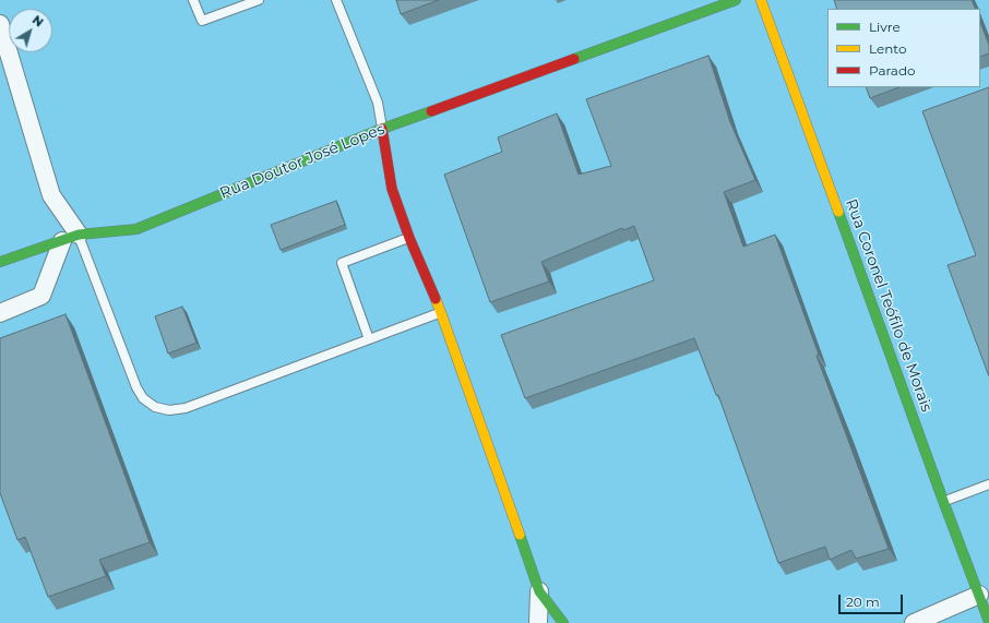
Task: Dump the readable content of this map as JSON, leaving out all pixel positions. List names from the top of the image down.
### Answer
{
  "streets": {
    "street": ["Rua Doutor José Lopes", "Rua Coronel Teófilo de Morais"]
  },
  "legend": ["Livre", "Lento", "Parado"],
  "scale_bar": "20 m",
  "north": "top right"
}
